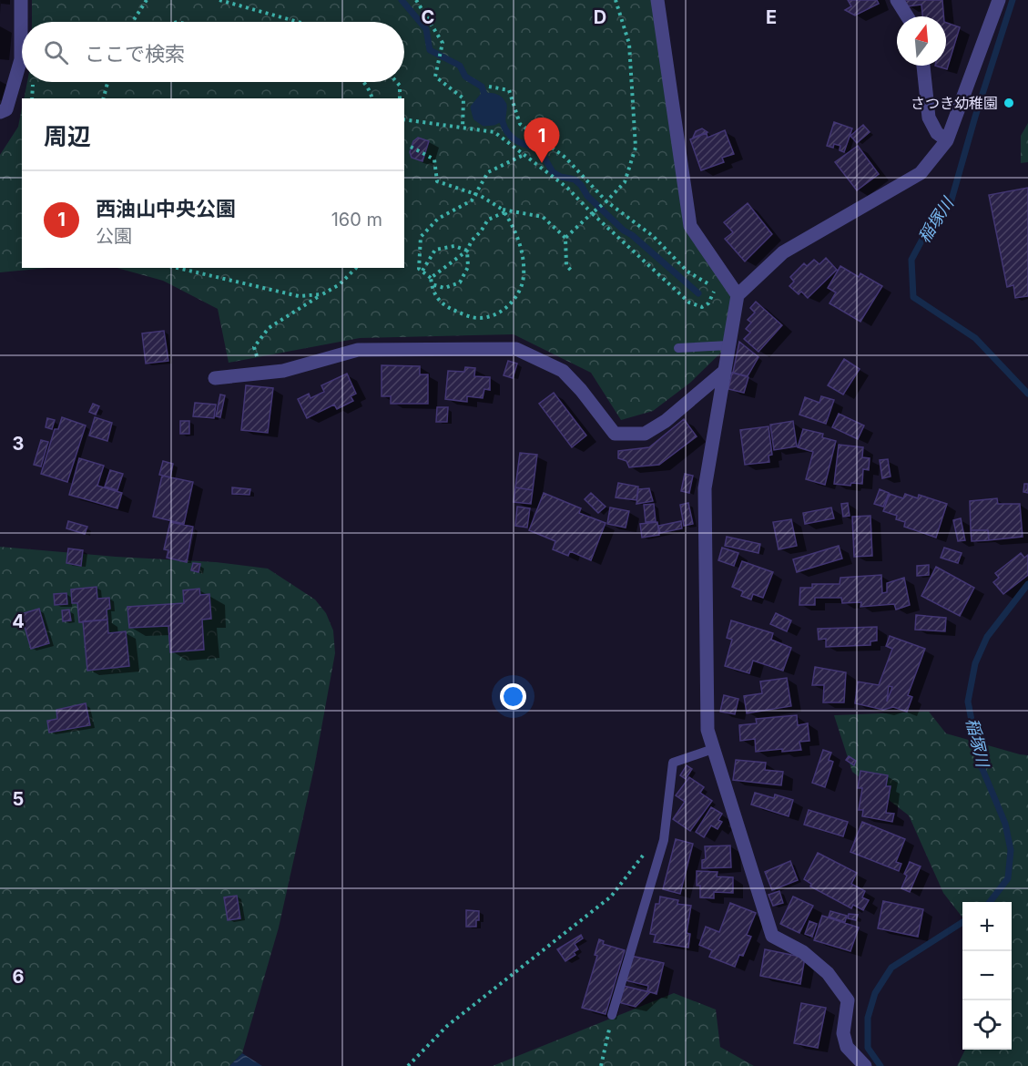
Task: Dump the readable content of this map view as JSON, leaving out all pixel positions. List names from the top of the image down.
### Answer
{
  "water": ["稲塚川"],
  "places": ["さつき幼稚園"],
  "north": "top",
  "page": {
    "search": "ここで検索",
    "heading": "周辺",
    "pins": "1",
    "list": [
      {
        "mark": "1",
        "name": "西油山中央公園",
        "note": "公園",
        "value": "160 m"
      }
    ],
    "map_buttons": ["+", "−"]
  },
  "grid": {
    "columns": ["C", "D", "E"],
    "rows": [
      "3",
      "4",
      "5",
      "6"
    ]
  }
}
